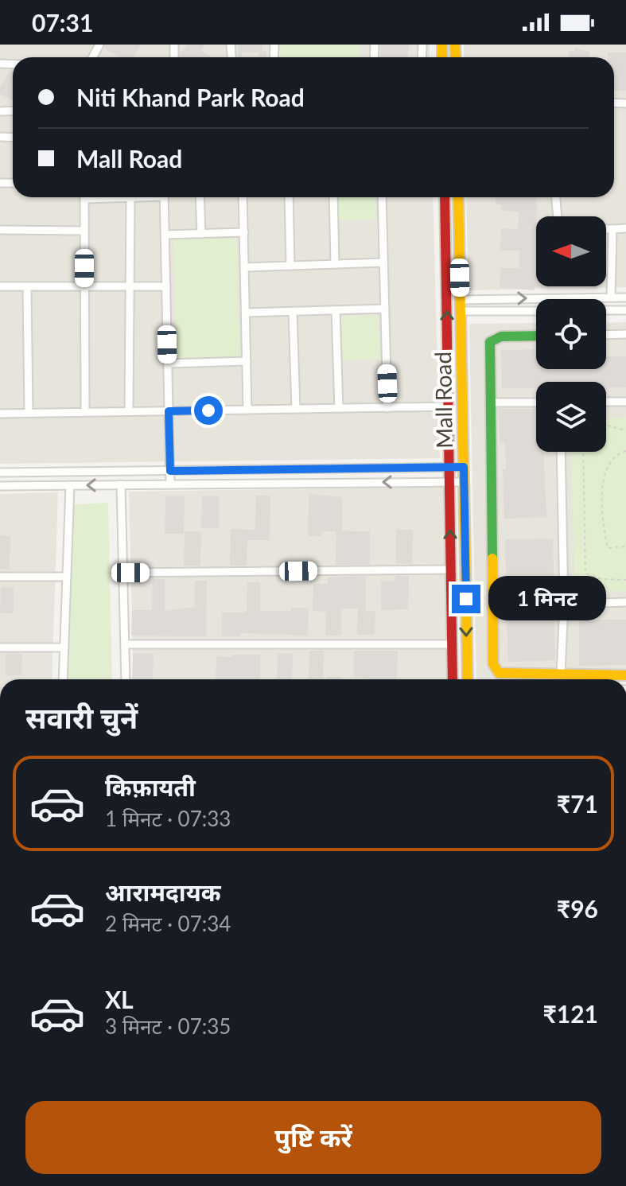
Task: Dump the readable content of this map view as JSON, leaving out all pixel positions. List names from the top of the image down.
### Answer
{
  "streets": {
    "street": ["Mall Road"]
  },
  "north": "left",
  "page": {
    "status": "07:31",
    "banner": ["Niti Khand Park Road", "Mall Road"],
    "bubble": "1 मिनट",
    "heading": "सवारी चुनें",
    "list": [
      {
        "name": "किफ़ायती",
        "note": "1 मिनट · 07:33",
        "value": "₹71"
      },
      {
        "name": "आरामदायक",
        "note": "2 मिनट · 07:34",
        "value": "₹96"
      },
      {
        "name": "XL",
        "note": "3 मिनट · 07:35",
        "value": "₹121"
      }
    ],
    "buttons": "पुष्टि करें"
  }
}
